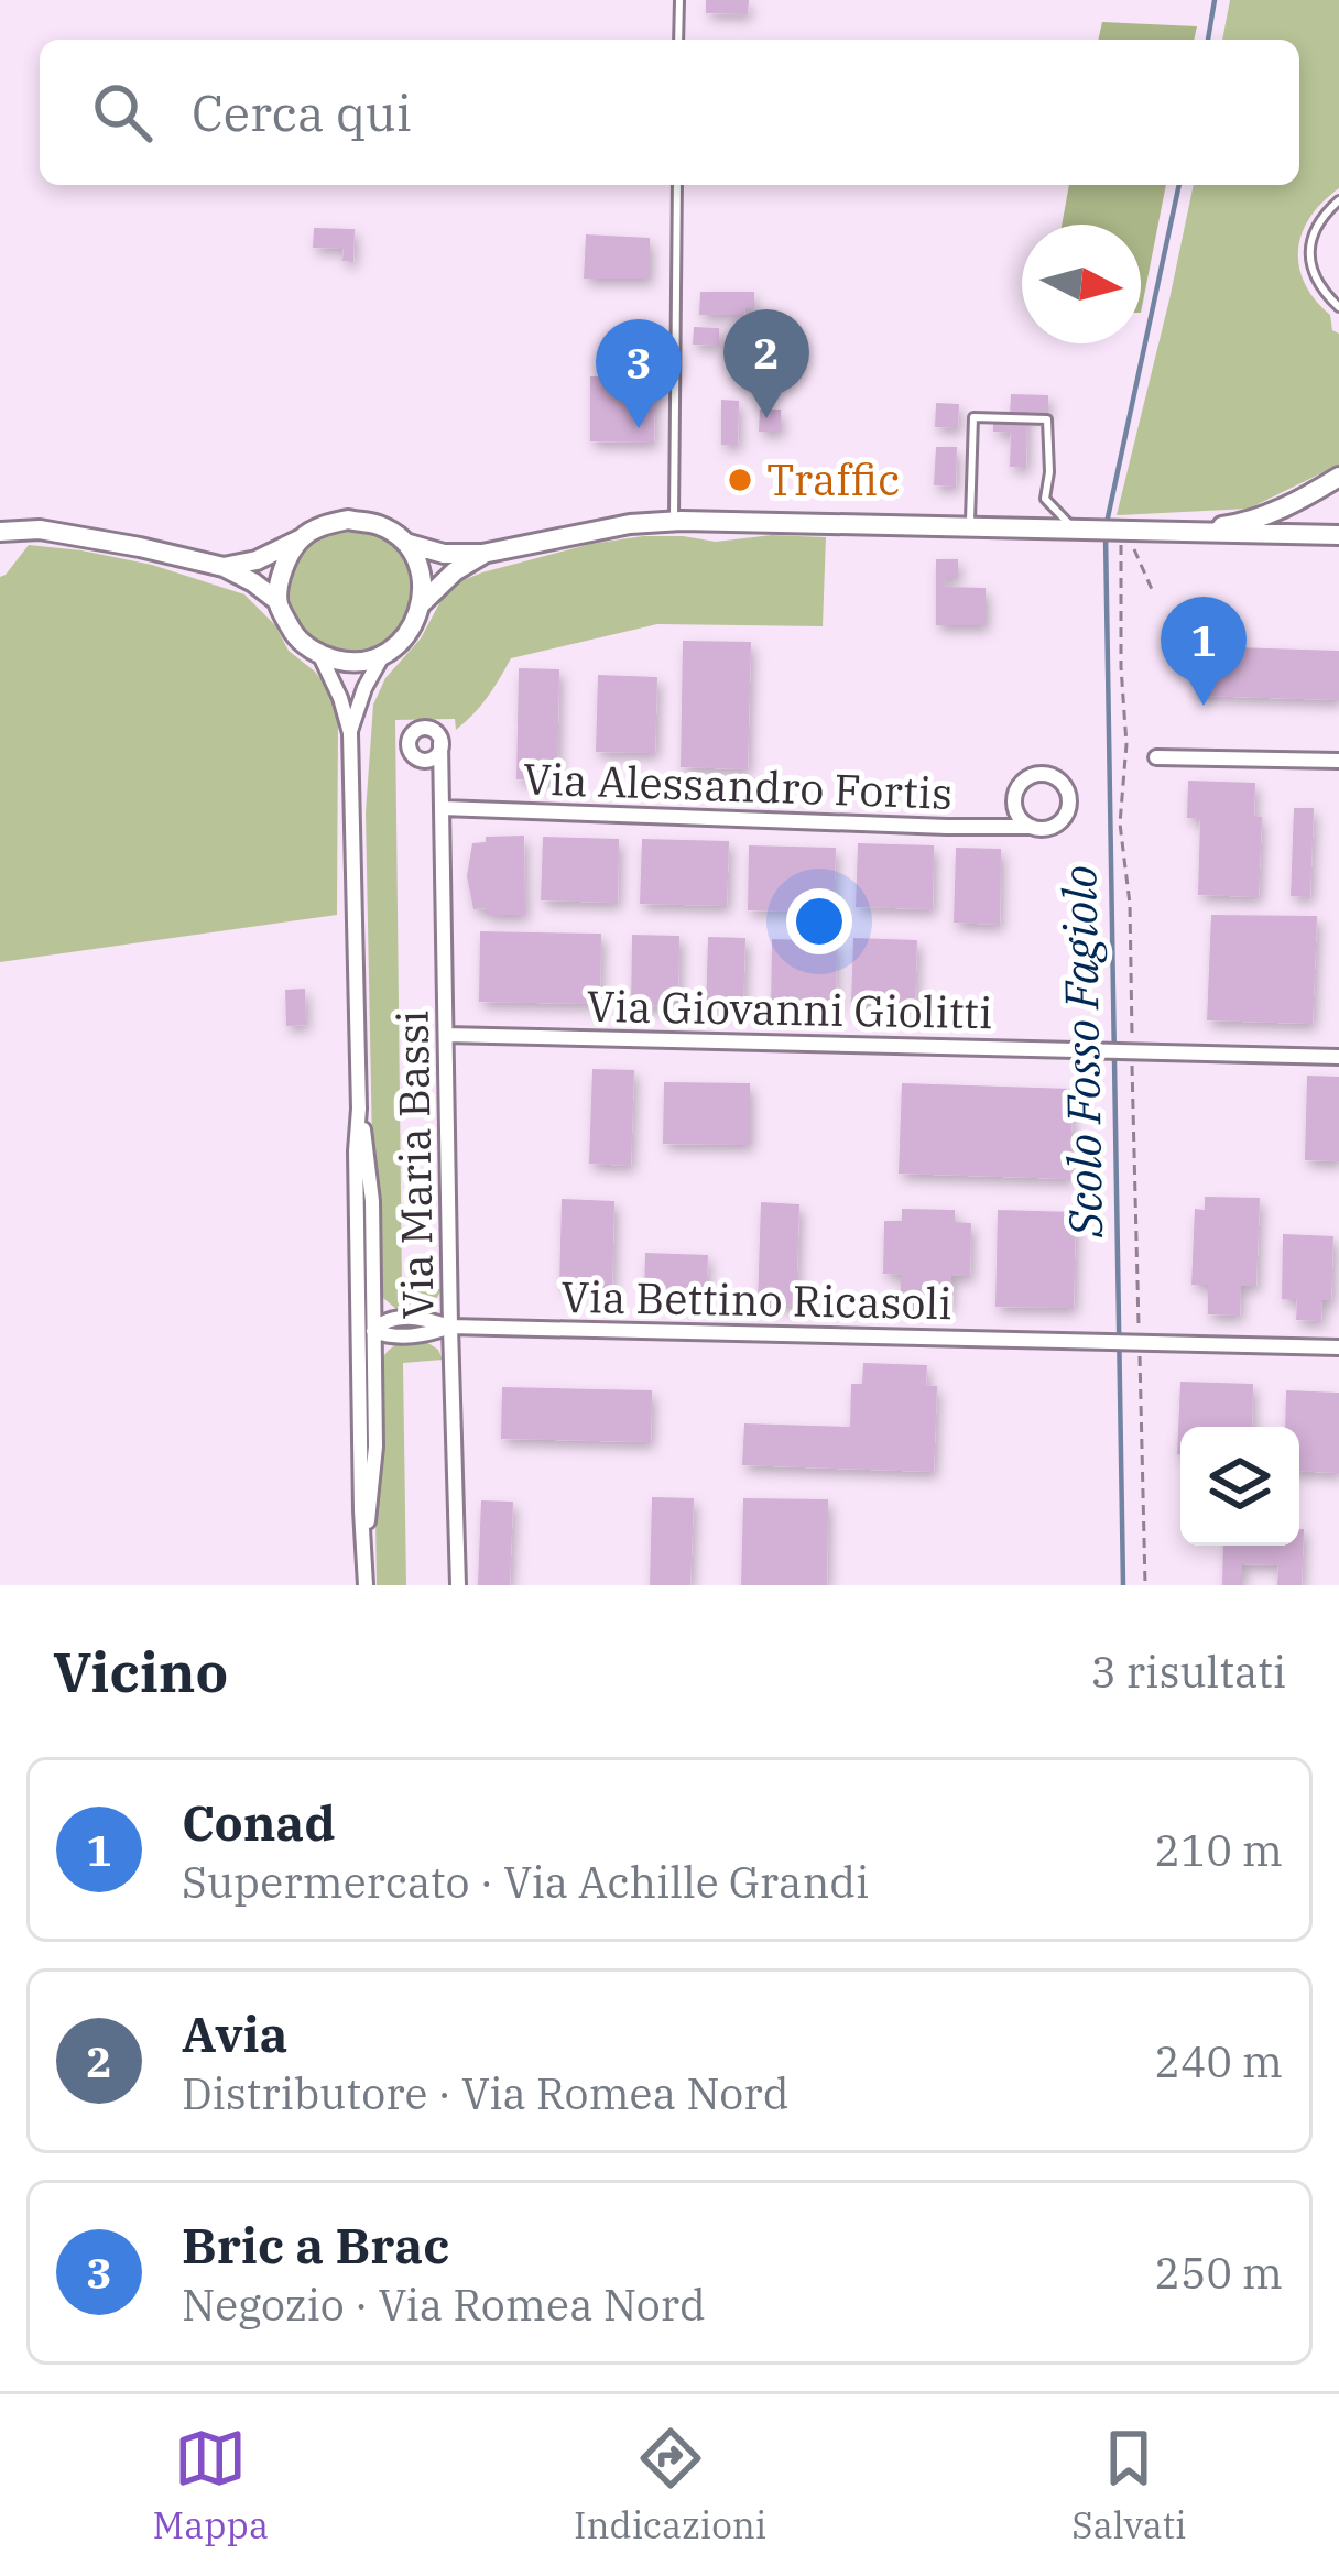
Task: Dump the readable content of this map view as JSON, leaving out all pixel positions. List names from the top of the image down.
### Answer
{
  "streets": {
    "street": [
      "Via Alessandro Fortis",
      "Via Giovanni Giolitti",
      "Via Maria Bassi",
      "Via Bettino Ricasoli"
    ]
  },
  "crossings": [
    ["Via Alessandro Fortis", "Via Maria Bassi"],
    ["Via Giovanni Giolitti", "Via Maria Bassi"],
    ["Via Maria Bassi", "Via Bettino Ricasoli"]
  ],
  "water": ["Scolo Fosso Fagiolo"],
  "places": ["Traffic"],
  "north": "right",
  "page": {
    "search": "Cerca qui",
    "pins": ["2", "3", "1"],
    "heading": ["Vicino", "3 risultati"],
    "list": [
      {
        "mark": "1",
        "name": "Conad",
        "note": "Supermercato · Via Achille Grandi",
        "value": "210 m"
      },
      {
        "mark": "2",
        "name": "Avia",
        "note": "Distributore · Via Romea Nord",
        "value": "240 m"
      },
      {
        "mark": "3",
        "name": "Bric a Brac",
        "note": "Negozio · Via Romea Nord",
        "value": "250 m"
      }
    ],
    "nav": ["Mappa", "Indicazioni", "Salvati"]
  }
}
